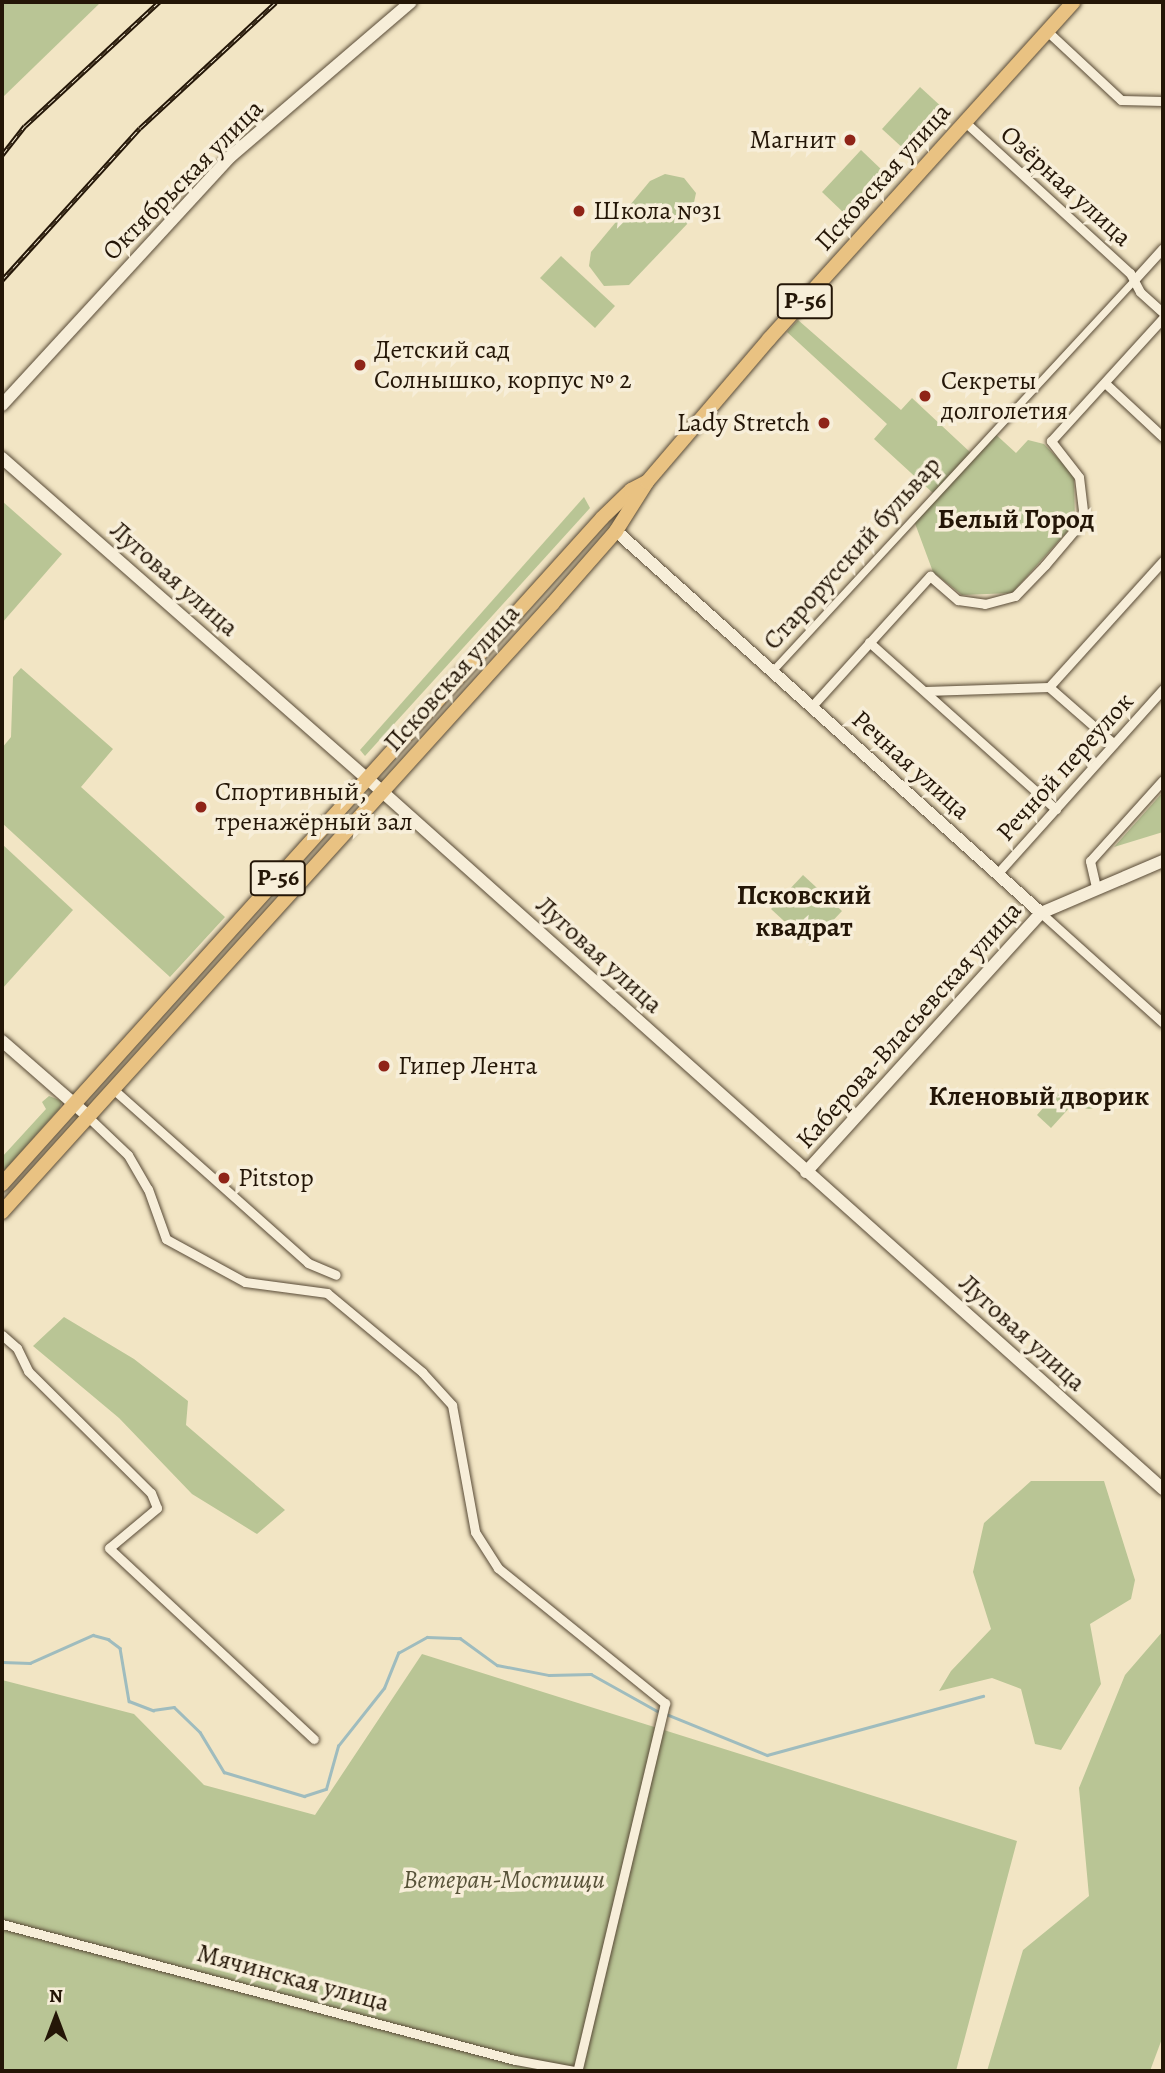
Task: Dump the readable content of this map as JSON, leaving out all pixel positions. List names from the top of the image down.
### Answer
{
  "streets": {
    "main road": ["Псковская улица", "Р-56"],
    "street": [
      "Октябрьская улица",
      "Озёрная улица",
      "Старорусский бульвар",
      "Луговая улица",
      "Речная улица",
      "Речной переулок",
      "Каберова-Власьевская улица",
      "Мячинская улица"
    ]
  },
  "crossings": [
    ["Псковская улица", "Озёрная улица"],
    ["Псковская улица", "Луговая улица"],
    ["Псковская улица", "Речная улица"],
    ["Озёрная улица", "Старорусский бульвар"],
    ["Старорусский бульвар", "Речная улица"],
    ["Луговая улица", "Каберова-Власьевская улица"],
    ["Речная улица", "Речной переулок"],
    ["Речная улица", "Каберова-Власьевская улица"]
  ],
  "districts": ["Белый Город", "Псковский квадрат", "Кленовый дворик"],
  "parks": ["Ветеран-Мостищи"],
  "places": [
    "Магнит",
    "Школа №31",
    "Детский сад Солнышко, корпус № 2",
    "Секреты долголетия",
    "Lady Stretch",
    "Спортивный, тренажёрный зал",
    "Гипер Лента",
    "Pitstop"
  ],
  "north": "top"
}
